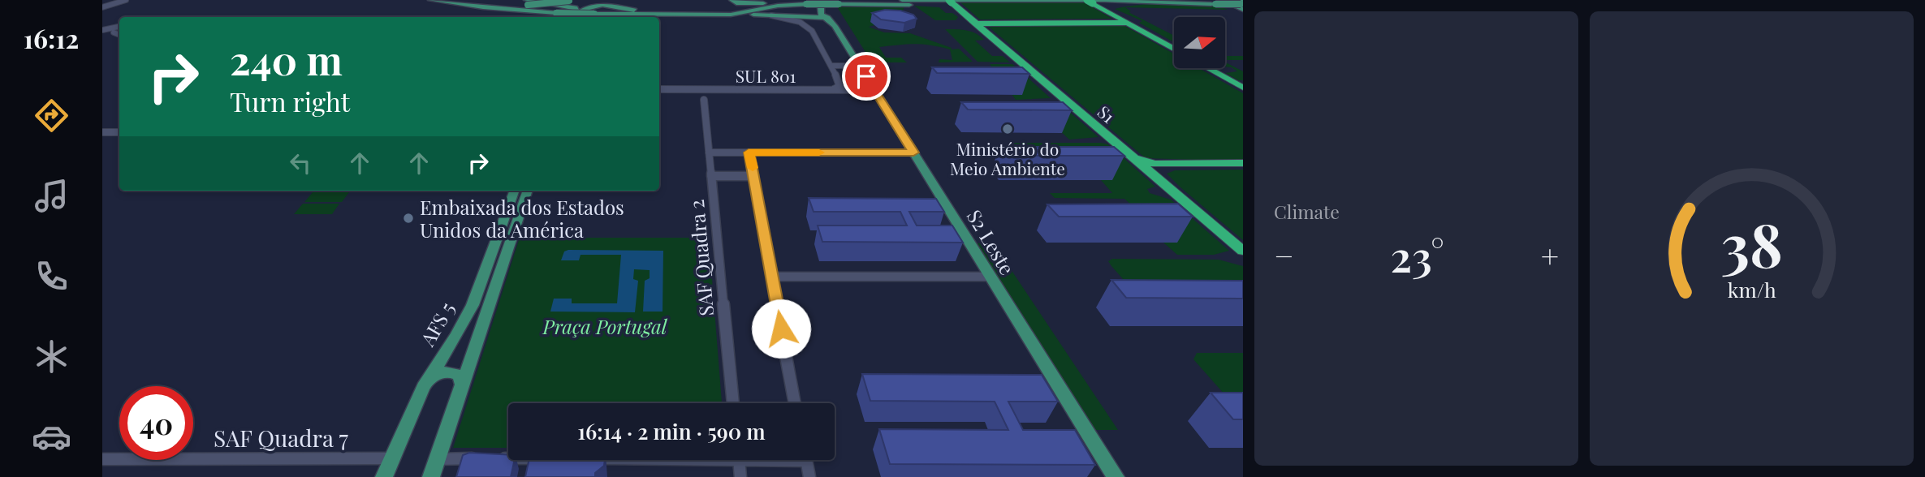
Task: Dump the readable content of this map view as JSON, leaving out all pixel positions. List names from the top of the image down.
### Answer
{
  "streets": {
    "highway": ["S1"],
    "main road": ["S2 Leste", "AFS 5"],
    "street": ["SUL 801", "SAF Quadra 2", "SAF Quadra 7"]
  },
  "crossings": [
    ["SUL 801", "S2 Leste"],
    ["AFS 5", "SAF Quadra 7"]
  ],
  "parks": ["Praça Portugal"],
  "places": ["Ministério do Meio Ambiente", "Embaixada dos Estados Unidos da América"],
  "north": "right",
  "page": {
    "tabs": "16:12",
    "tile": "Climate",
    "turn": ["240 m", "Turn right"],
    "heat": ["−", "23°", "+"],
    "limit": "40",
    "trip": "16:14 · 2 min · 590 m",
    "gauge": ["38", "km/h"]
  }
}
